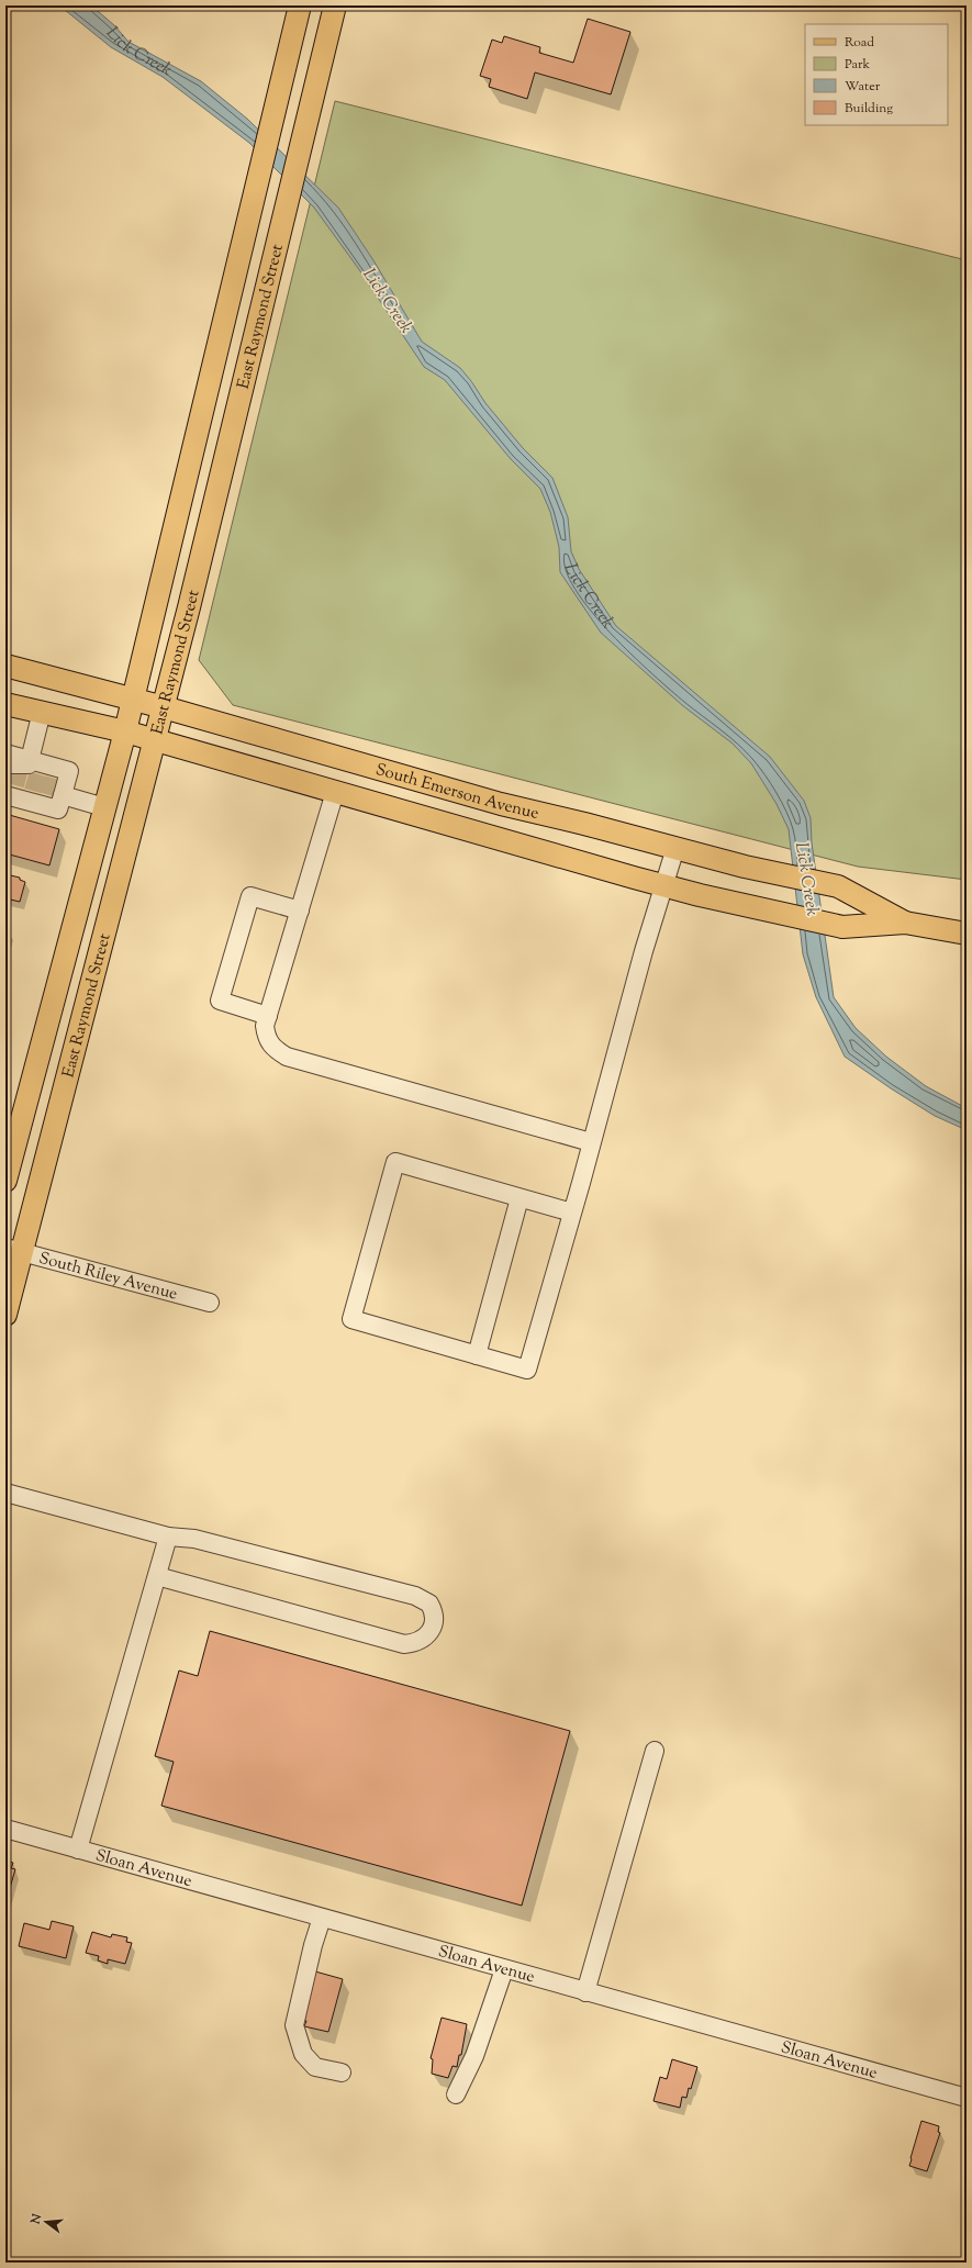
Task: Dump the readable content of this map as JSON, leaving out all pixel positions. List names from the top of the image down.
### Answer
{
  "streets": {
    "main road": ["East Raymond Street", "South Emerson Avenue"],
    "street": ["South Riley Avenue", "Sloan Avenue"]
  },
  "crossings": [
    ["East Raymond Street", "South Emerson Avenue"],
    ["East Raymond Street", "South Riley Avenue"]
  ],
  "water": ["Lick Creek"],
  "legend": [
    "Road",
    "Park",
    "Water",
    "Building"
  ],
  "north": "left"
}
